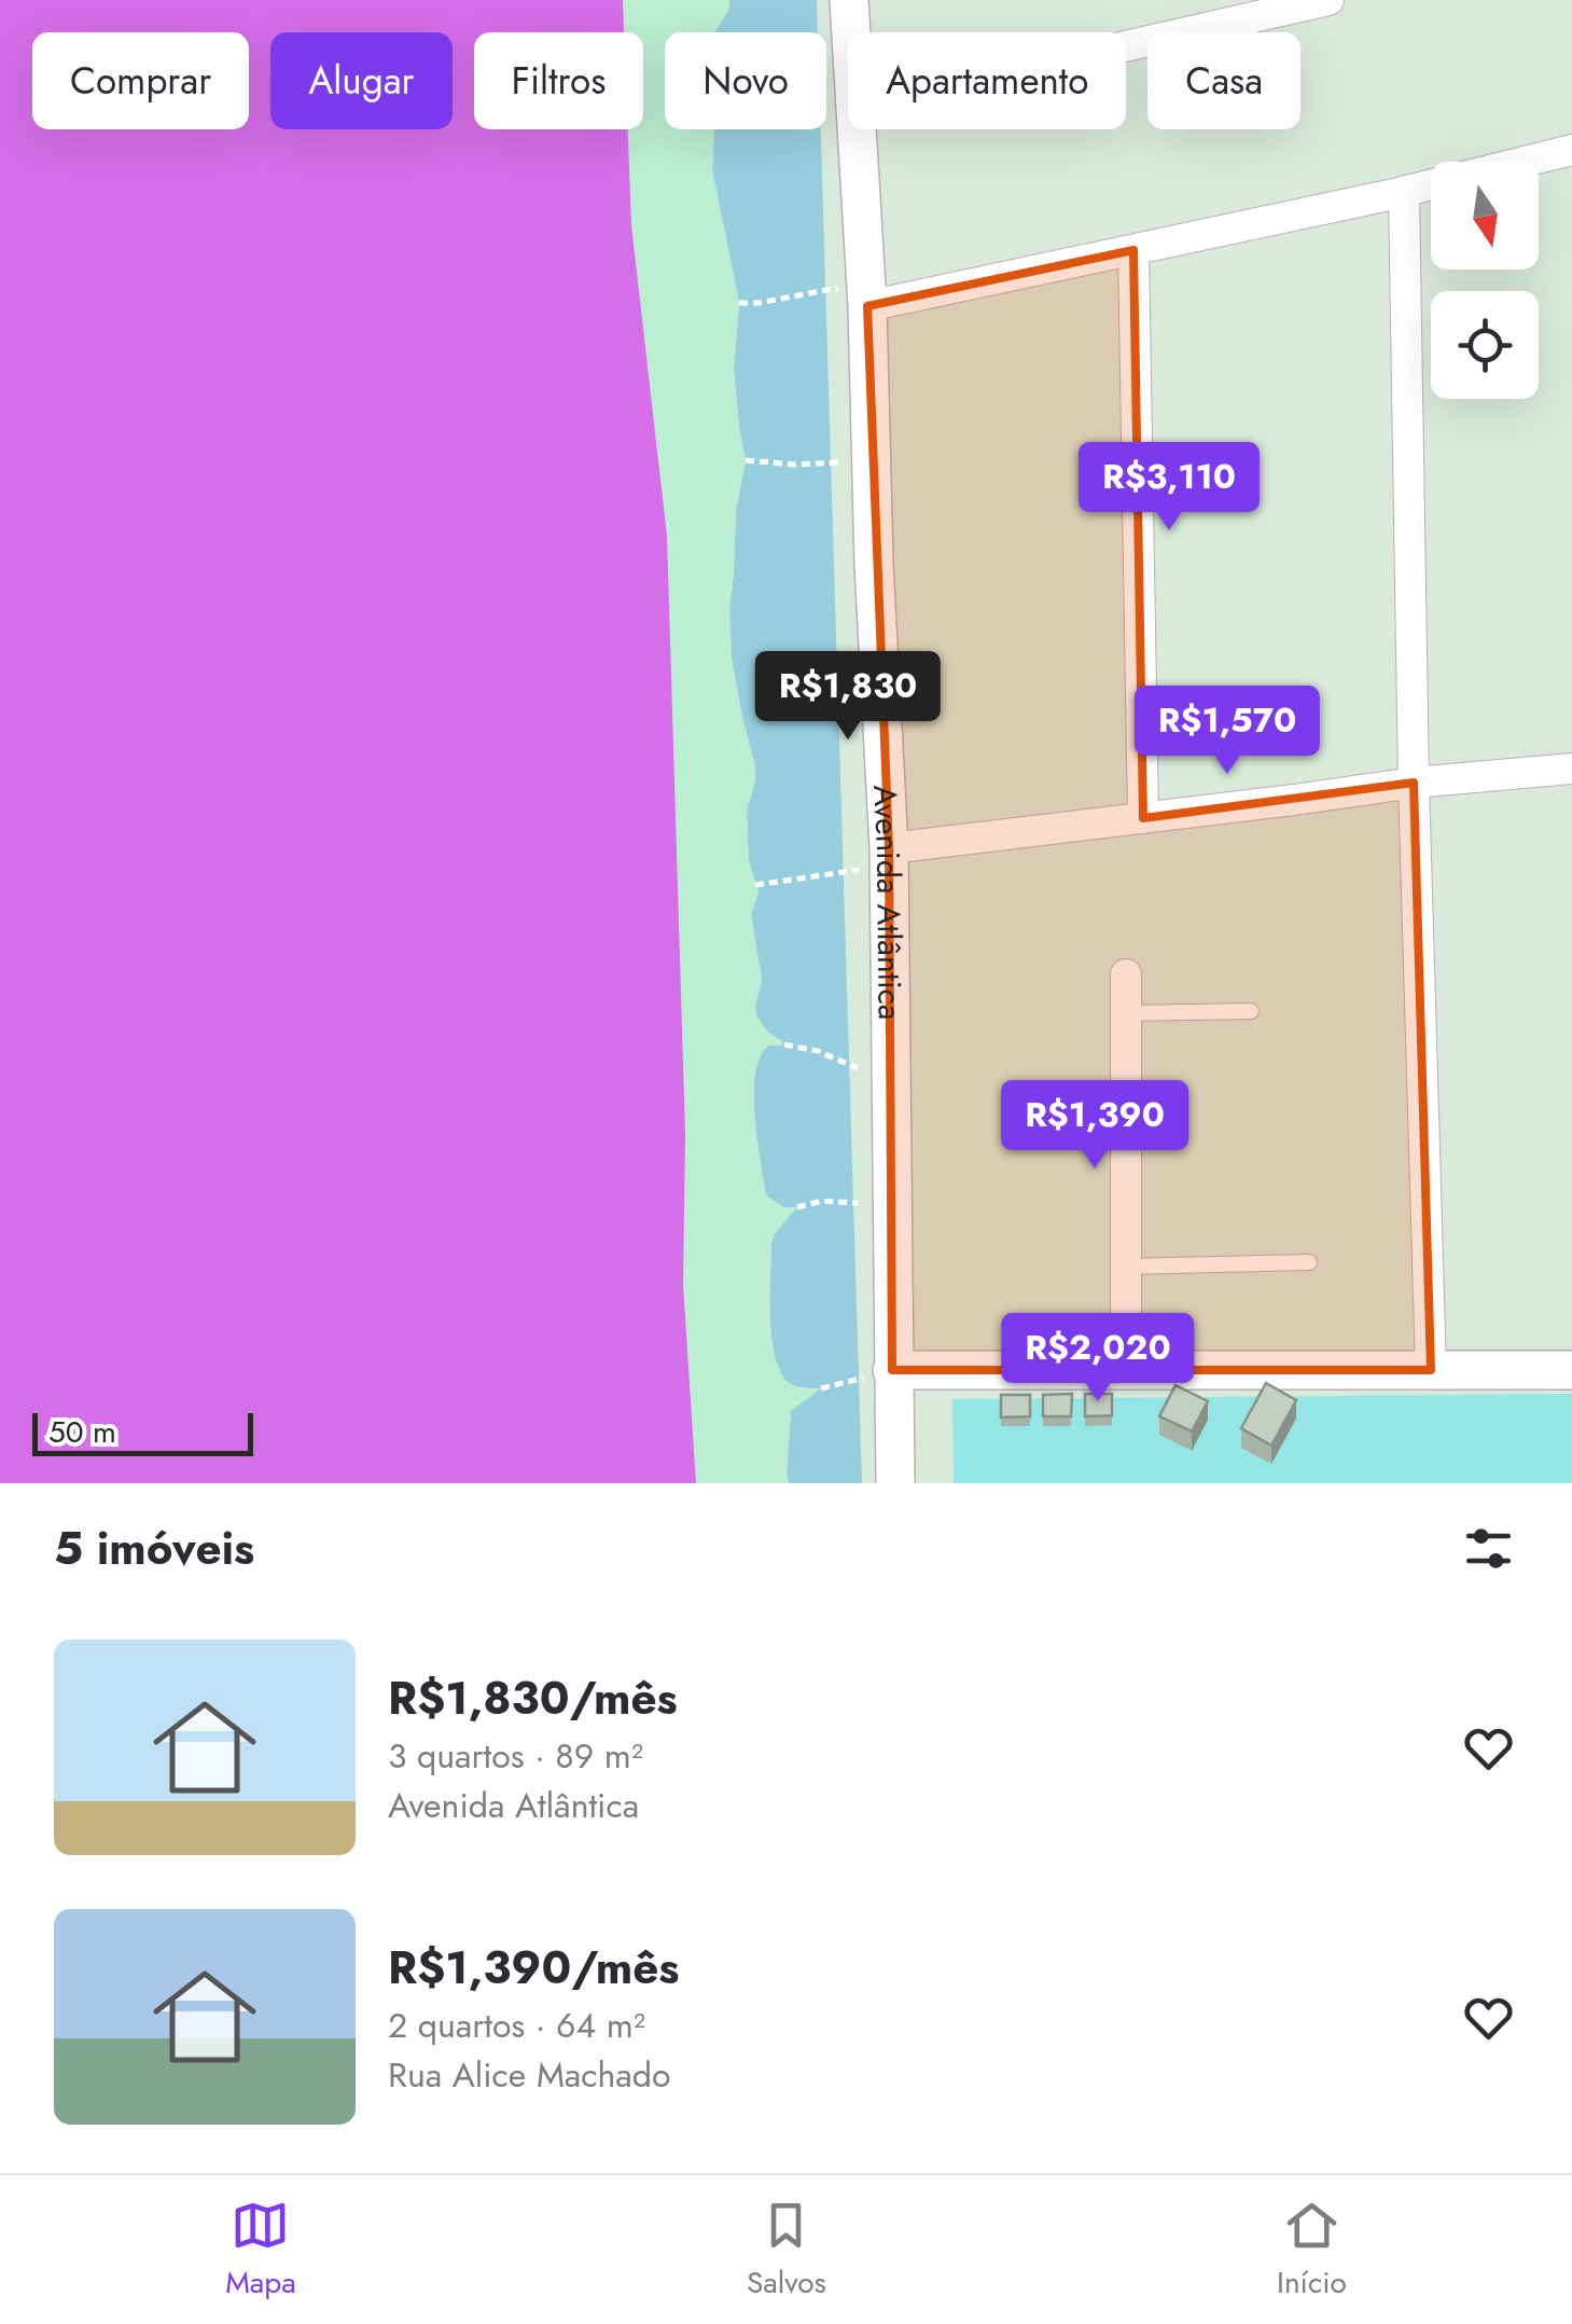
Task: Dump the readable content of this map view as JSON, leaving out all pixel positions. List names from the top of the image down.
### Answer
{
  "streets": {
    "street": ["Avenida Atlântica"]
  },
  "scale_bar": "50 m",
  "north": "bottom",
  "page": {
    "chip": [
      "Comprar",
      "Alugar",
      "Filtros",
      "Novo",
      "Apartamento",
      "Casa"
    ],
    "price": [
      "R$3,110",
      "R$1,830",
      "R$1,570",
      "R$1,390",
      "R$2,020"
    ],
    "scale": "50 m",
    "heading": "5 imóveis",
    "list": [
      {
        "name": "R$1,830/mês",
        "note": "3 quartos · 89 m² · Avenida Atlântica"
      },
      {
        "name": "R$1,390/mês",
        "note": "2 quartos · 64 m² · Rua Alice Machado"
      }
    ],
    "tabs": ["Mapa", "Salvos", "Início"]
  }
}
